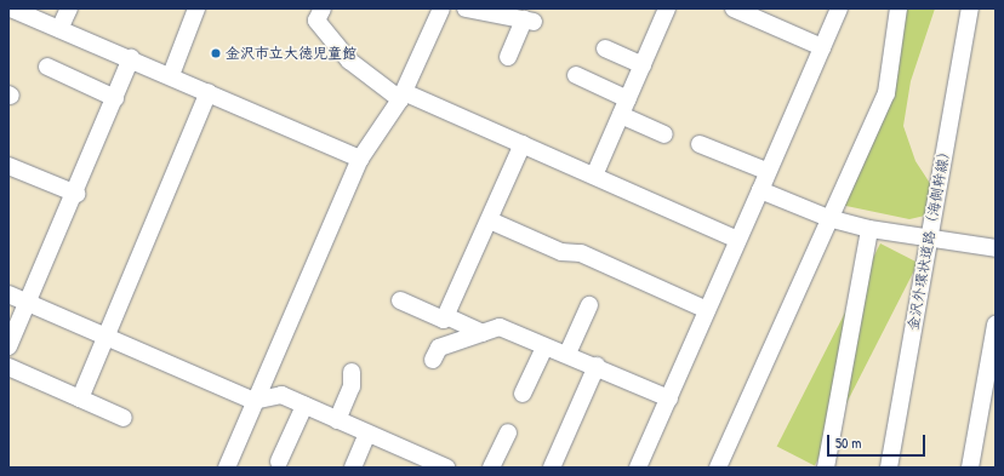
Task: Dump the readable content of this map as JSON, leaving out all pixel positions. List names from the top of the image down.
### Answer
{
  "streets": {
    "street": ["金沢外環状道路（海側幹線）"]
  },
  "places": ["金沢市立大徳児童館"],
  "scale_bar": "50 m"
}
